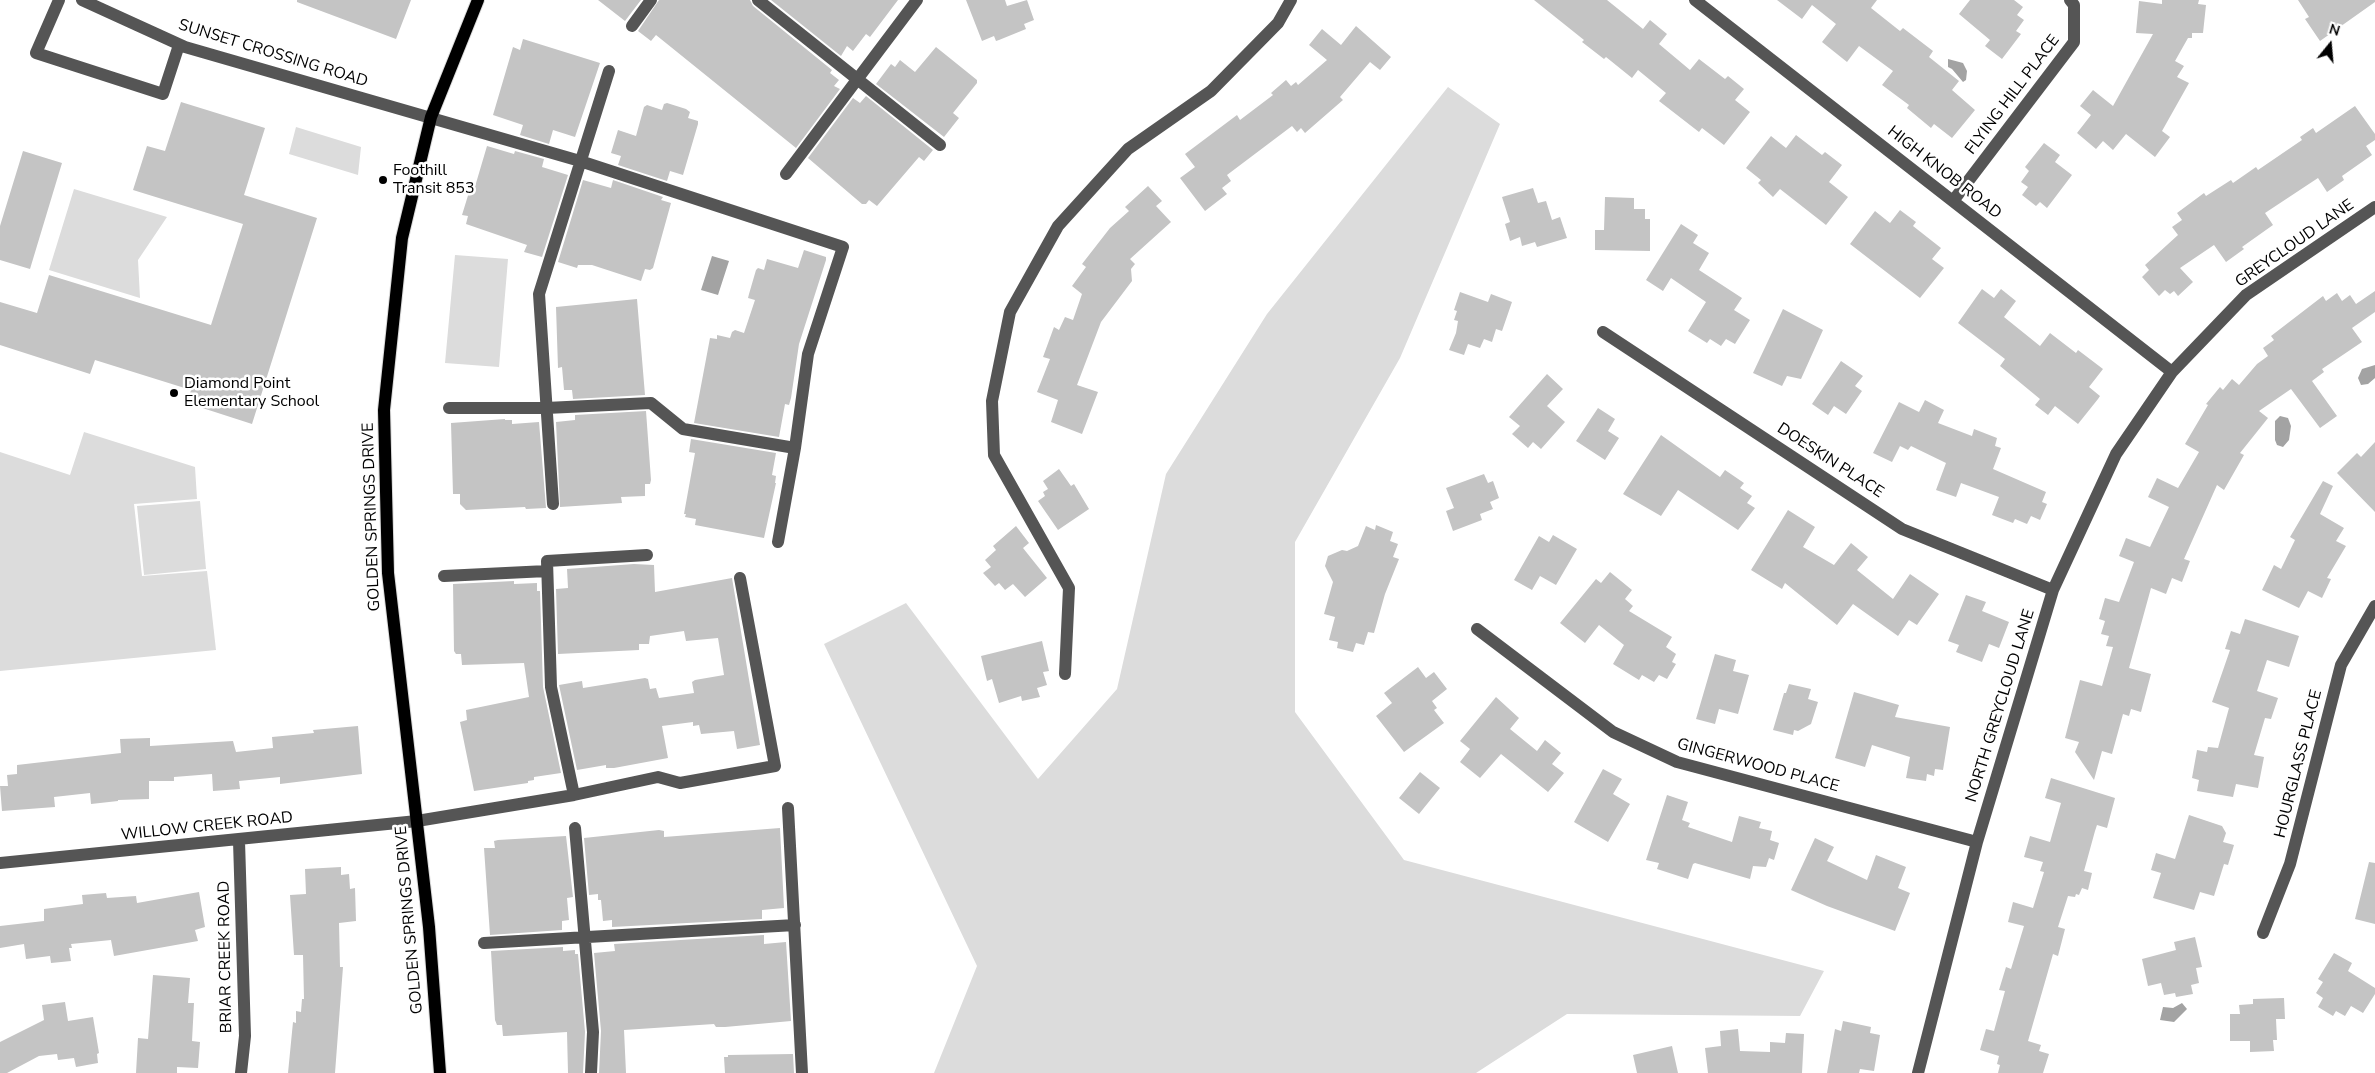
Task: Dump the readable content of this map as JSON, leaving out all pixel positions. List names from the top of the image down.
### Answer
{
  "streets": {
    "main road": ["GOLDEN SPRINGS DRIVE"],
    "street": [
      "SUNSET CROSSING ROAD",
      "FLYING HILL PLACE",
      "HIGH KNOB ROAD",
      "GREYCLOUD LANE",
      "DOESKIN PLACE",
      "NORTH GREYCLOUD LANE",
      "HOURGLASS PLACE",
      "GINGERWOOD PLACE",
      "WILLOW CREEK ROAD",
      "BRIAR CREEK ROAD"
    ]
  },
  "crossings": [
    ["SUNSET CROSSING ROAD", "GOLDEN SPRINGS DRIVE"],
    ["FLYING HILL PLACE", "HIGH KNOB ROAD"],
    ["HIGH KNOB ROAD", "GREYCLOUD LANE"],
    ["HIGH KNOB ROAD", "NORTH GREYCLOUD LANE"],
    ["GREYCLOUD LANE", "NORTH GREYCLOUD LANE"],
    ["DOESKIN PLACE", "NORTH GREYCLOUD LANE"],
    ["GOLDEN SPRINGS DRIVE", "WILLOW CREEK ROAD"],
    ["NORTH GREYCLOUD LANE", "GINGERWOOD PLACE"],
    ["WILLOW CREEK ROAD", "BRIAR CREEK ROAD"]
  ],
  "places": ["Foothill Transit 853", "Diamond Point Elementary School"],
  "north": "top"
}
